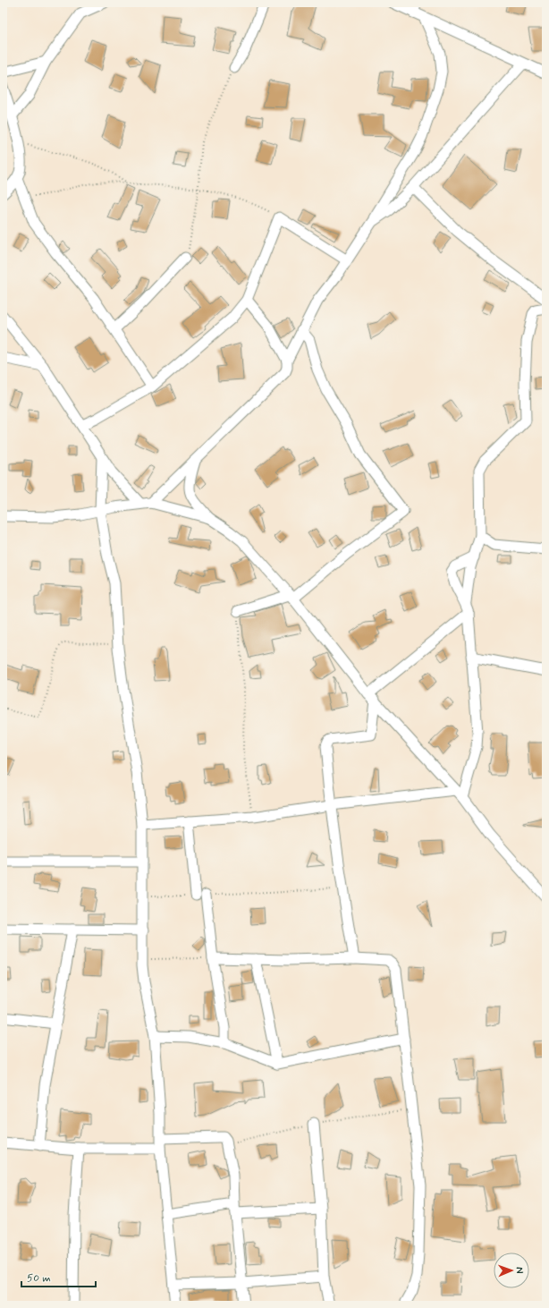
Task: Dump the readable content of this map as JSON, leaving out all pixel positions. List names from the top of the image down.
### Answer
{
  "scale_bar": "50 m",
  "north": "right"
}
